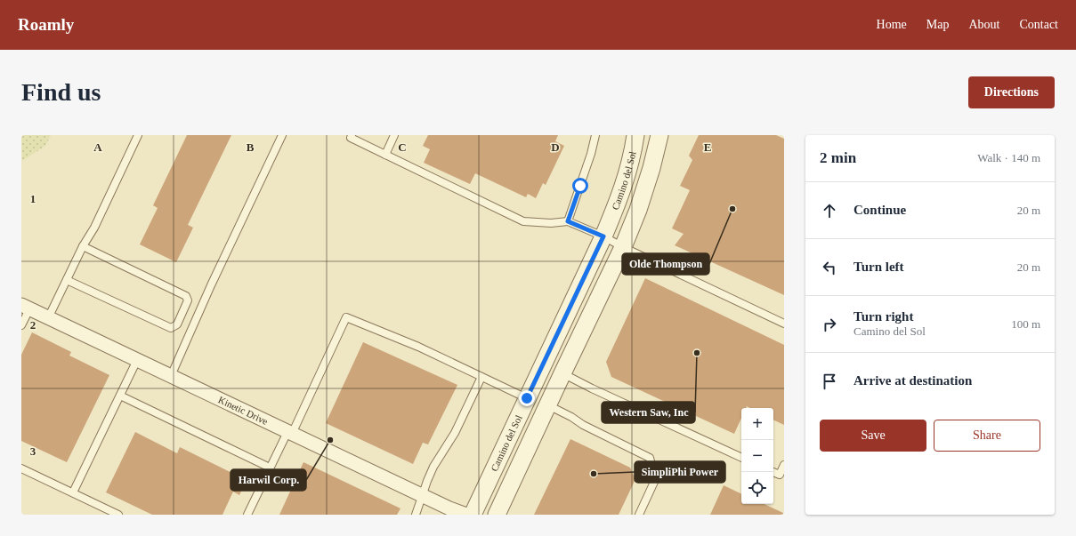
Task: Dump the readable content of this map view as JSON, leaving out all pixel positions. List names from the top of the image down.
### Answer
{
  "streets": {
    "street": ["Camino del Sol", "Kinetic Drive"]
  },
  "places": [
    "Olde Thompson",
    "Western Saw, Inc",
    "Harwil Corp.",
    "SimpliPhi Power"
  ],
  "page": {
    "header": "Roamly",
    "nav": [
      "Home",
      "Map",
      "About",
      "Contact"
    ],
    "buttons": [
      "Directions",
      ["Save", "Share"]
    ],
    "title": "Find us",
    "heading": ["2 min", "Walk · 140 m"],
    "list": [
      ["Continue", "20 m"],
      ["Turn left", "20 m"],
      ["Turn right", "Camino del Sol", "100 m"],
      "Arrive at destination"
    ],
    "map_buttons": ["+", "−"]
  },
  "grid": {
    "columns": [
      "A",
      "B",
      "C",
      "D",
      "E"
    ],
    "rows": ["1", "2", "3"]
  }
}
